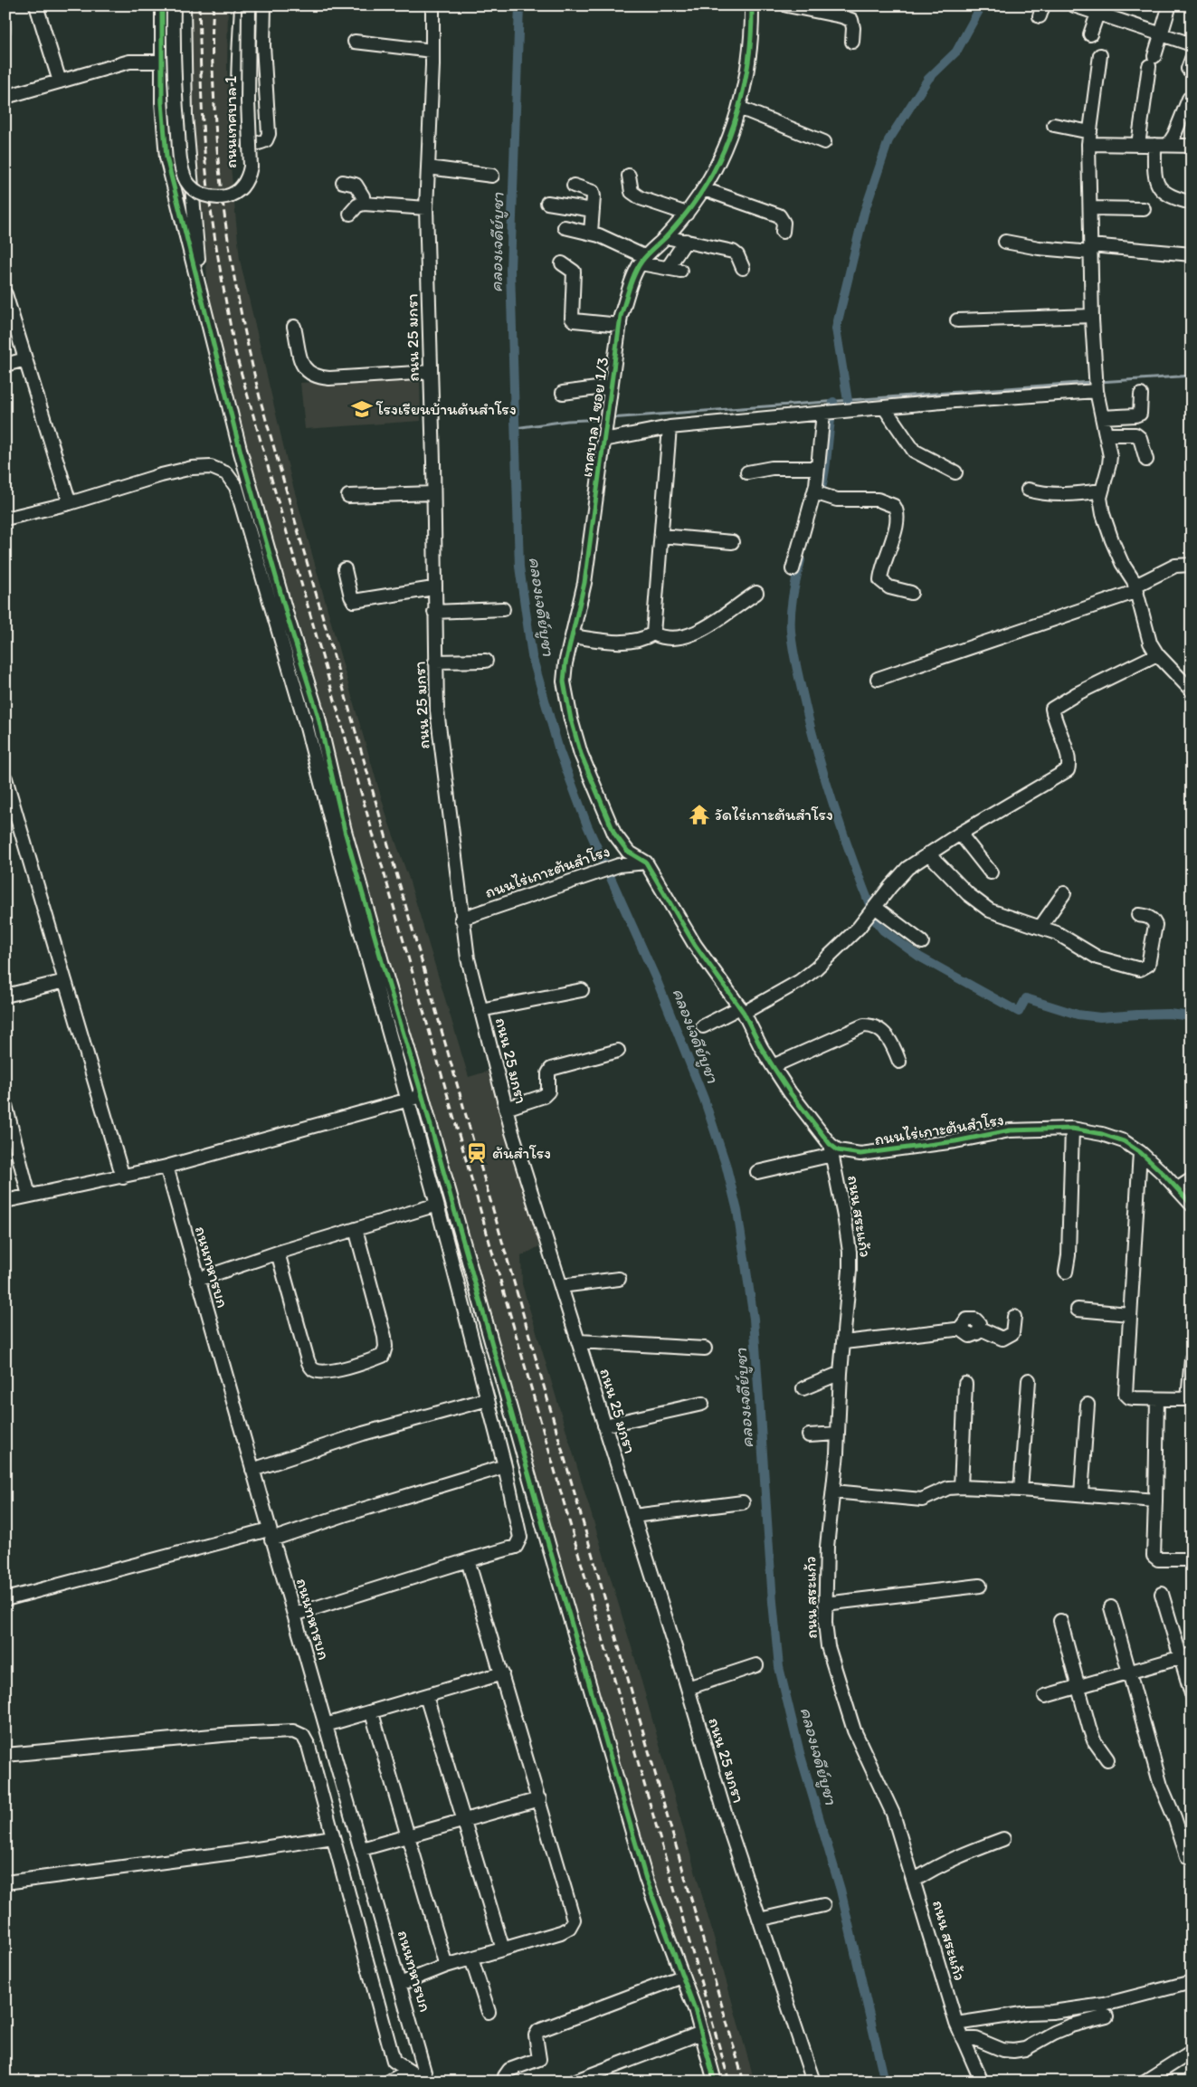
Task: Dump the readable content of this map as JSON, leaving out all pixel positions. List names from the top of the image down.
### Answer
{
  "streets": {
    "street": [
      "ถนนเทศบาล 1",
      "ถนน 25 มกรา",
      "เทศบาล 1 ซอย 1/3",
      "ถนนไร่เกาะต้นสำโรง",
      "ถนน สระแก้ว",
      "ถนนทหารบก"
    ]
  },
  "crossings": [
    ["ถนน 25 มกรา", "ถนนไร่เกาะต้นสำโรง"],
    ["เทศบาล 1 ซอย 1/3", "ถนนไร่เกาะต้นสำโรง"],
    ["ถนนไร่เกาะต้นสำโรง", "ถนน สระแก้ว"]
  ],
  "water": ["คลองเจดีย์บูชา"],
  "places": {
    "school or university": ["โรงเรียนบ้านต้นสำโรง"],
    "temple": ["วัดไร่เกาะต้นสำโรง"],
    "station": ["ต้นสำโรง"]
  }
}
